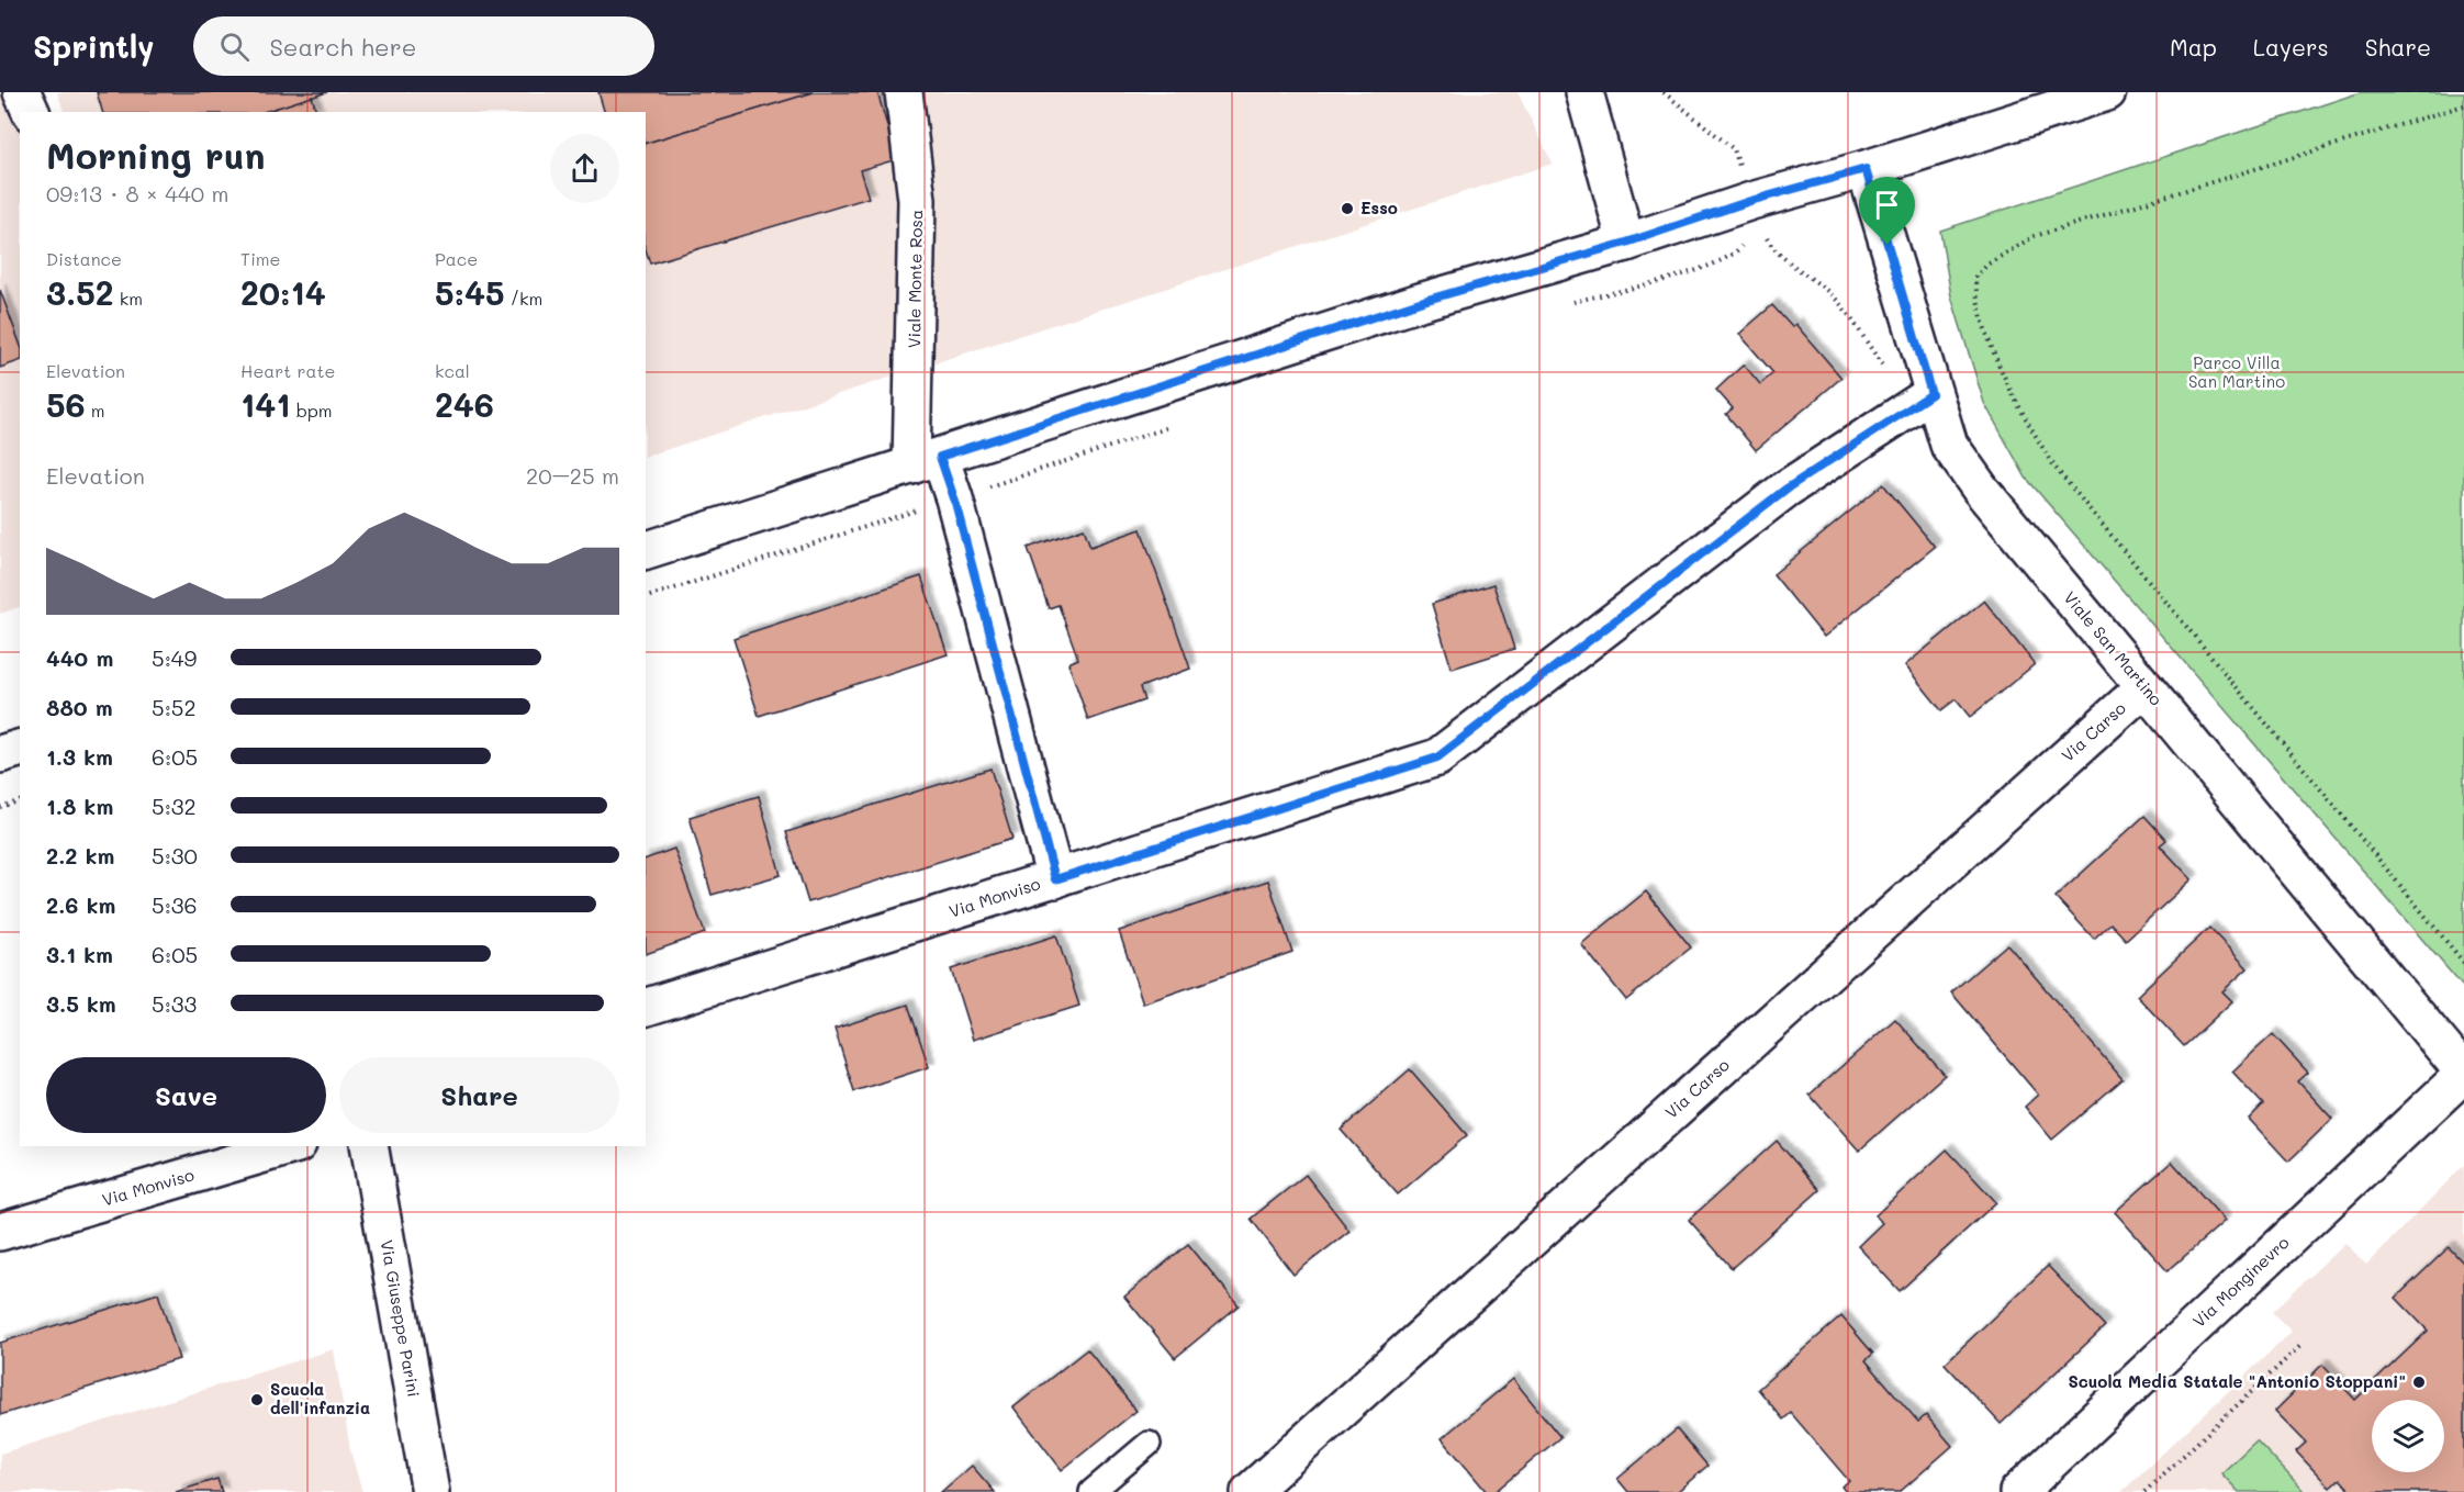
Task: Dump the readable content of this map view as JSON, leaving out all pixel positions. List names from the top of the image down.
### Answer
{
  "streets": {
    "street": [
      "Viale Monte Rosa",
      "Viale San Martino",
      "Via Carso",
      "Via Monviso",
      "Via Monginevro",
      "Via Giuseppe Parini"
    ]
  },
  "crossings": [
    ["Viale San Martino", "Via Carso"],
    ["Viale San Martino", "Via Monviso"],
    ["Viale San Martino", "Via Monginevro"]
  ],
  "parks": ["Parco Villa San Martino"],
  "places": ["Esso", "Scuola Media Statale \"Antonio Stoppani\"", "Scuola dell'infanzia"],
  "page": {
    "header": "Sprintly",
    "search": "Search here",
    "nav": ["Map", "Layers", "Share"],
    "heading": ["Morning run", "09:13 · 8 × 440 m"],
    "stats": [
      ["Distance", "3.52 km"],
      ["Time", "20:14"],
      ["Pace", "5:45 /km"],
      ["Elevation", "56 m"],
      ["Heart rate", "141 bpm"],
      ["kcal", "246"]
    ],
    "chart": ["Elevation", "20–25 m"],
    "list": [
      {
        "name": "440 m",
        "note": "5:49"
      },
      {
        "name": "880 m",
        "note": "5:52"
      },
      {
        "name": "1.3 km",
        "note": "6:05"
      },
      {
        "name": "1.8 km",
        "note": "5:32"
      },
      {
        "name": "2.2 km",
        "note": "5:30"
      },
      {
        "name": "2.6 km",
        "note": "5:36"
      },
      {
        "name": "3.1 km",
        "note": "6:05"
      },
      {
        "name": "3.5 km",
        "note": "5:33"
      }
    ],
    "buttons": ["Save", "Share"]
  }
}
